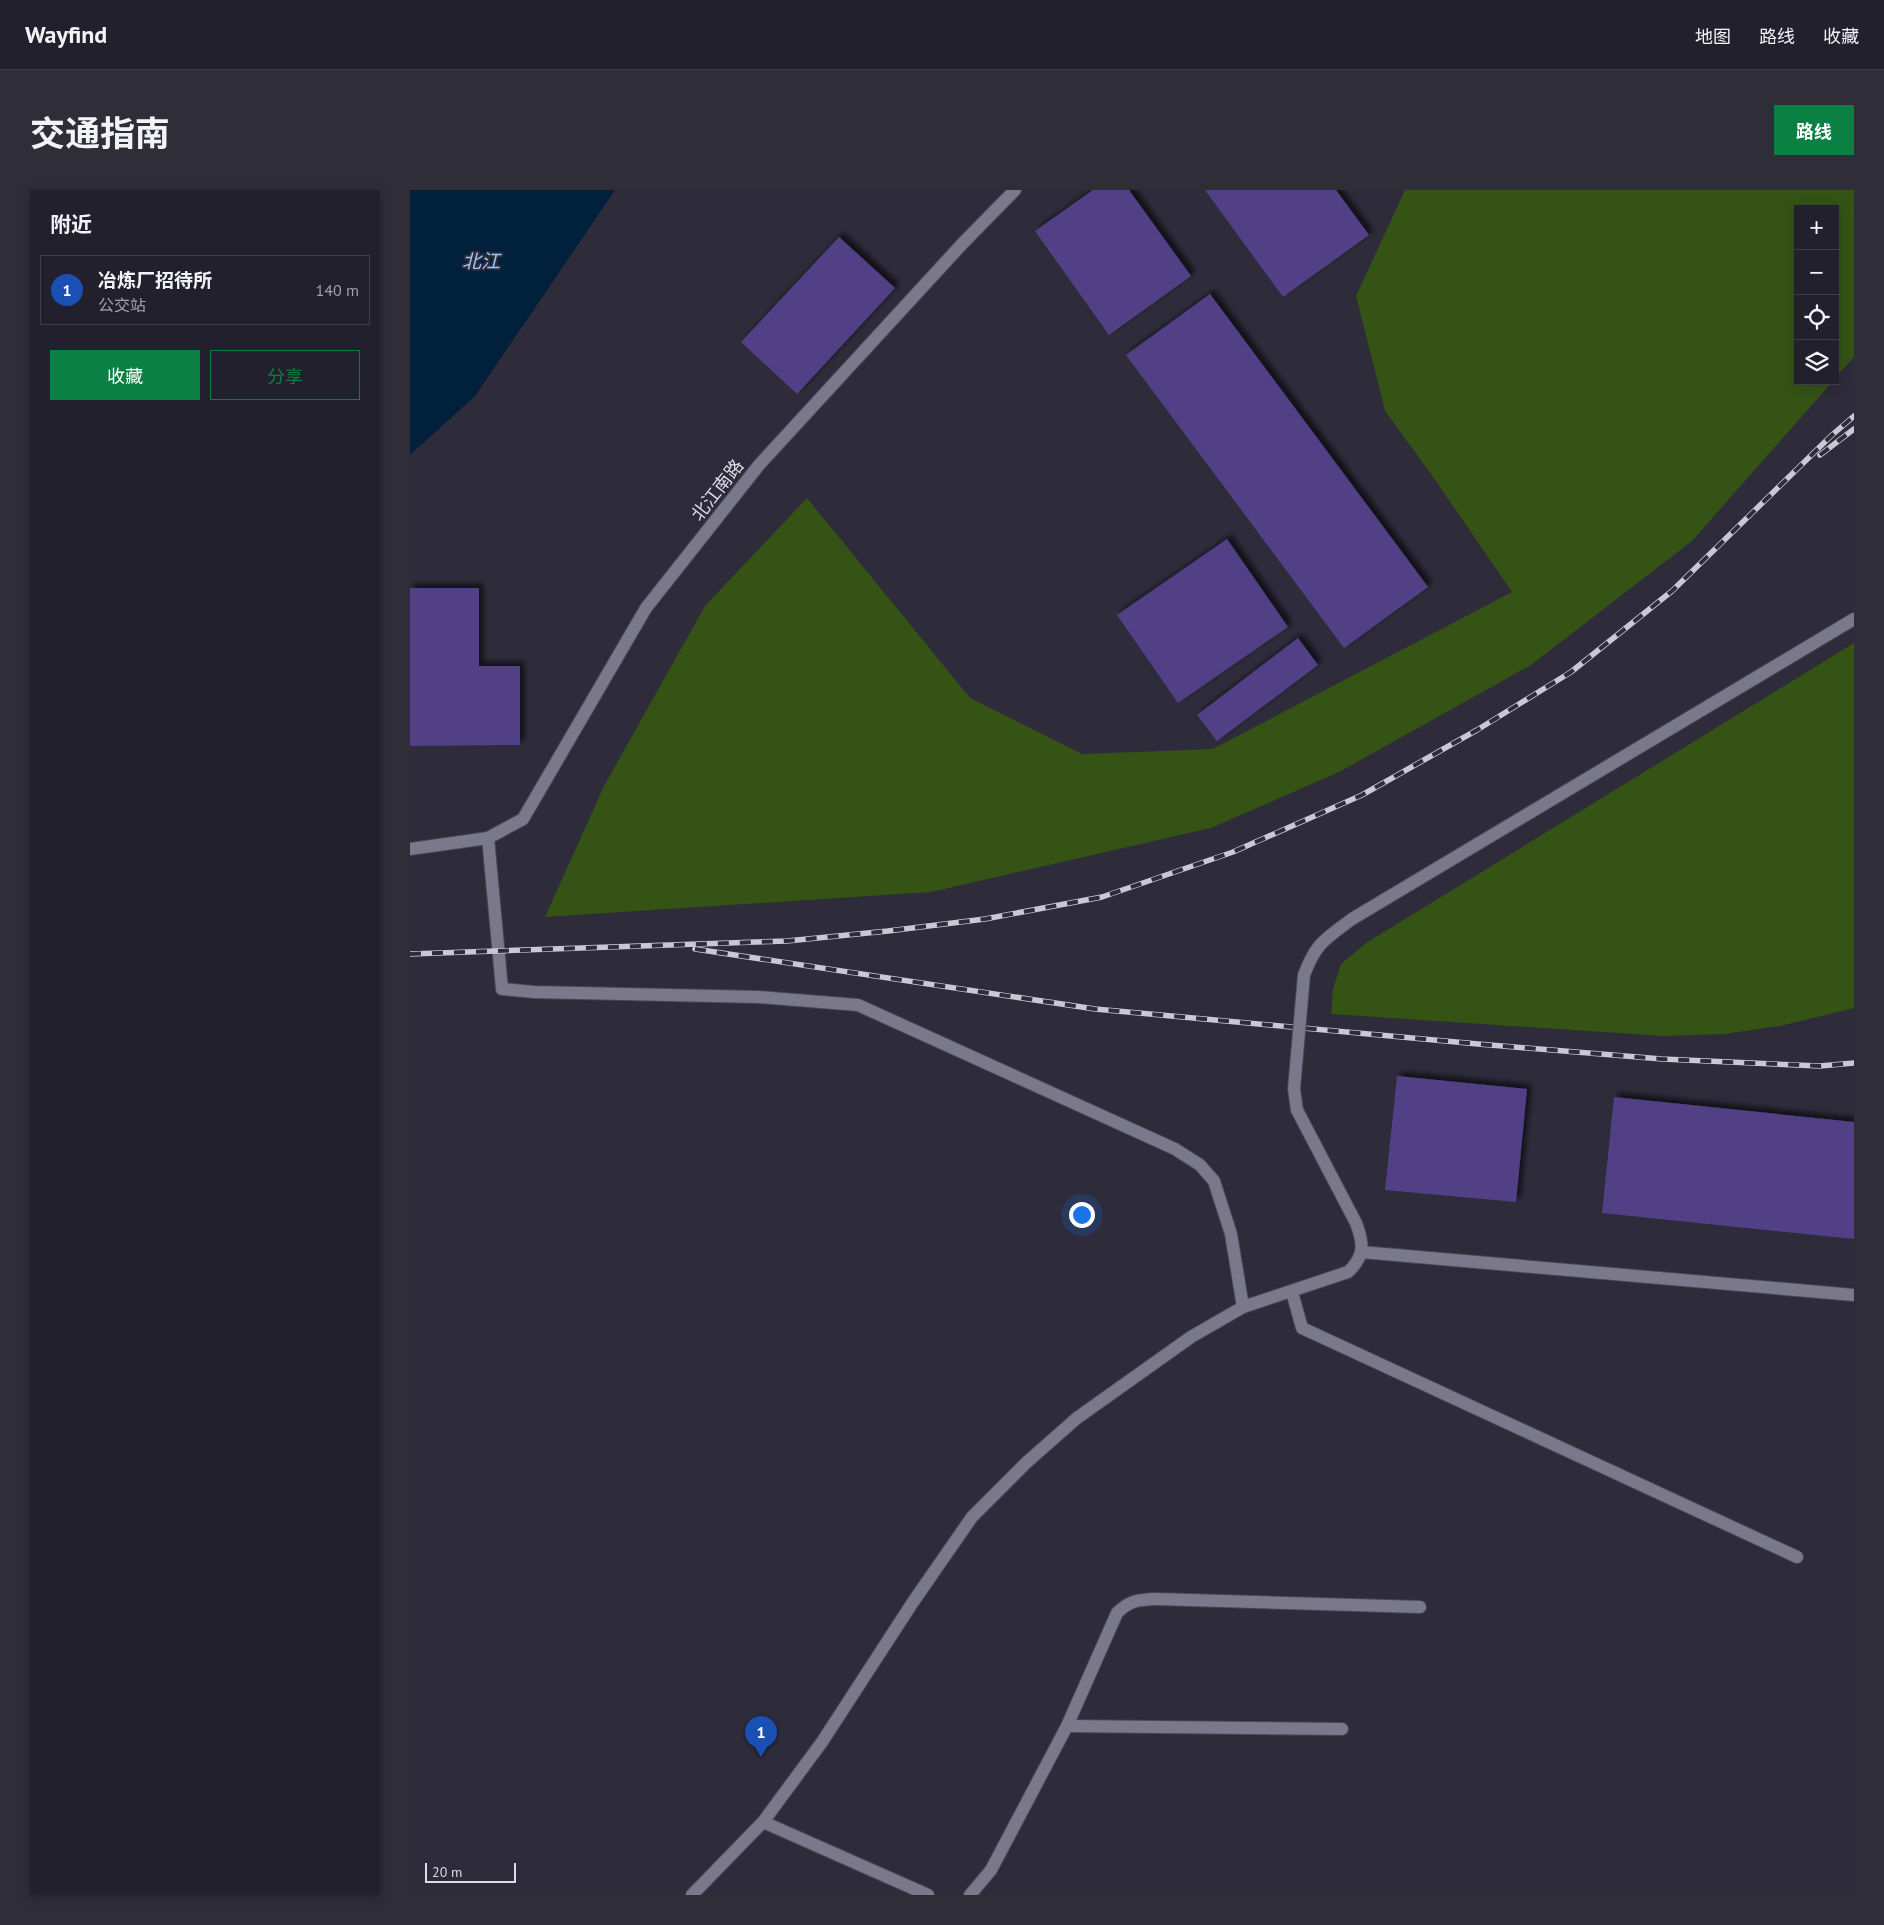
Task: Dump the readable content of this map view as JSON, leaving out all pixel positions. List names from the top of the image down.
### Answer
{
  "streets": {
    "street": ["北江南路"]
  },
  "water": ["北江"],
  "scale_bar": "20 m",
  "page": {
    "header": "Wayfind",
    "nav": ["地图", "路线", "收藏"],
    "title": "交通指南",
    "buttons": [
      "路线",
      ["收藏", "分享"]
    ],
    "heading": "附近",
    "map_buttons": ["+", "−"],
    "list": [
      {
        "mark": "1",
        "name": "冶炼厂招待所",
        "note": "公交站",
        "value": "140 m"
      }
    ],
    "pins": "1",
    "scale": "20 m"
  }
}
